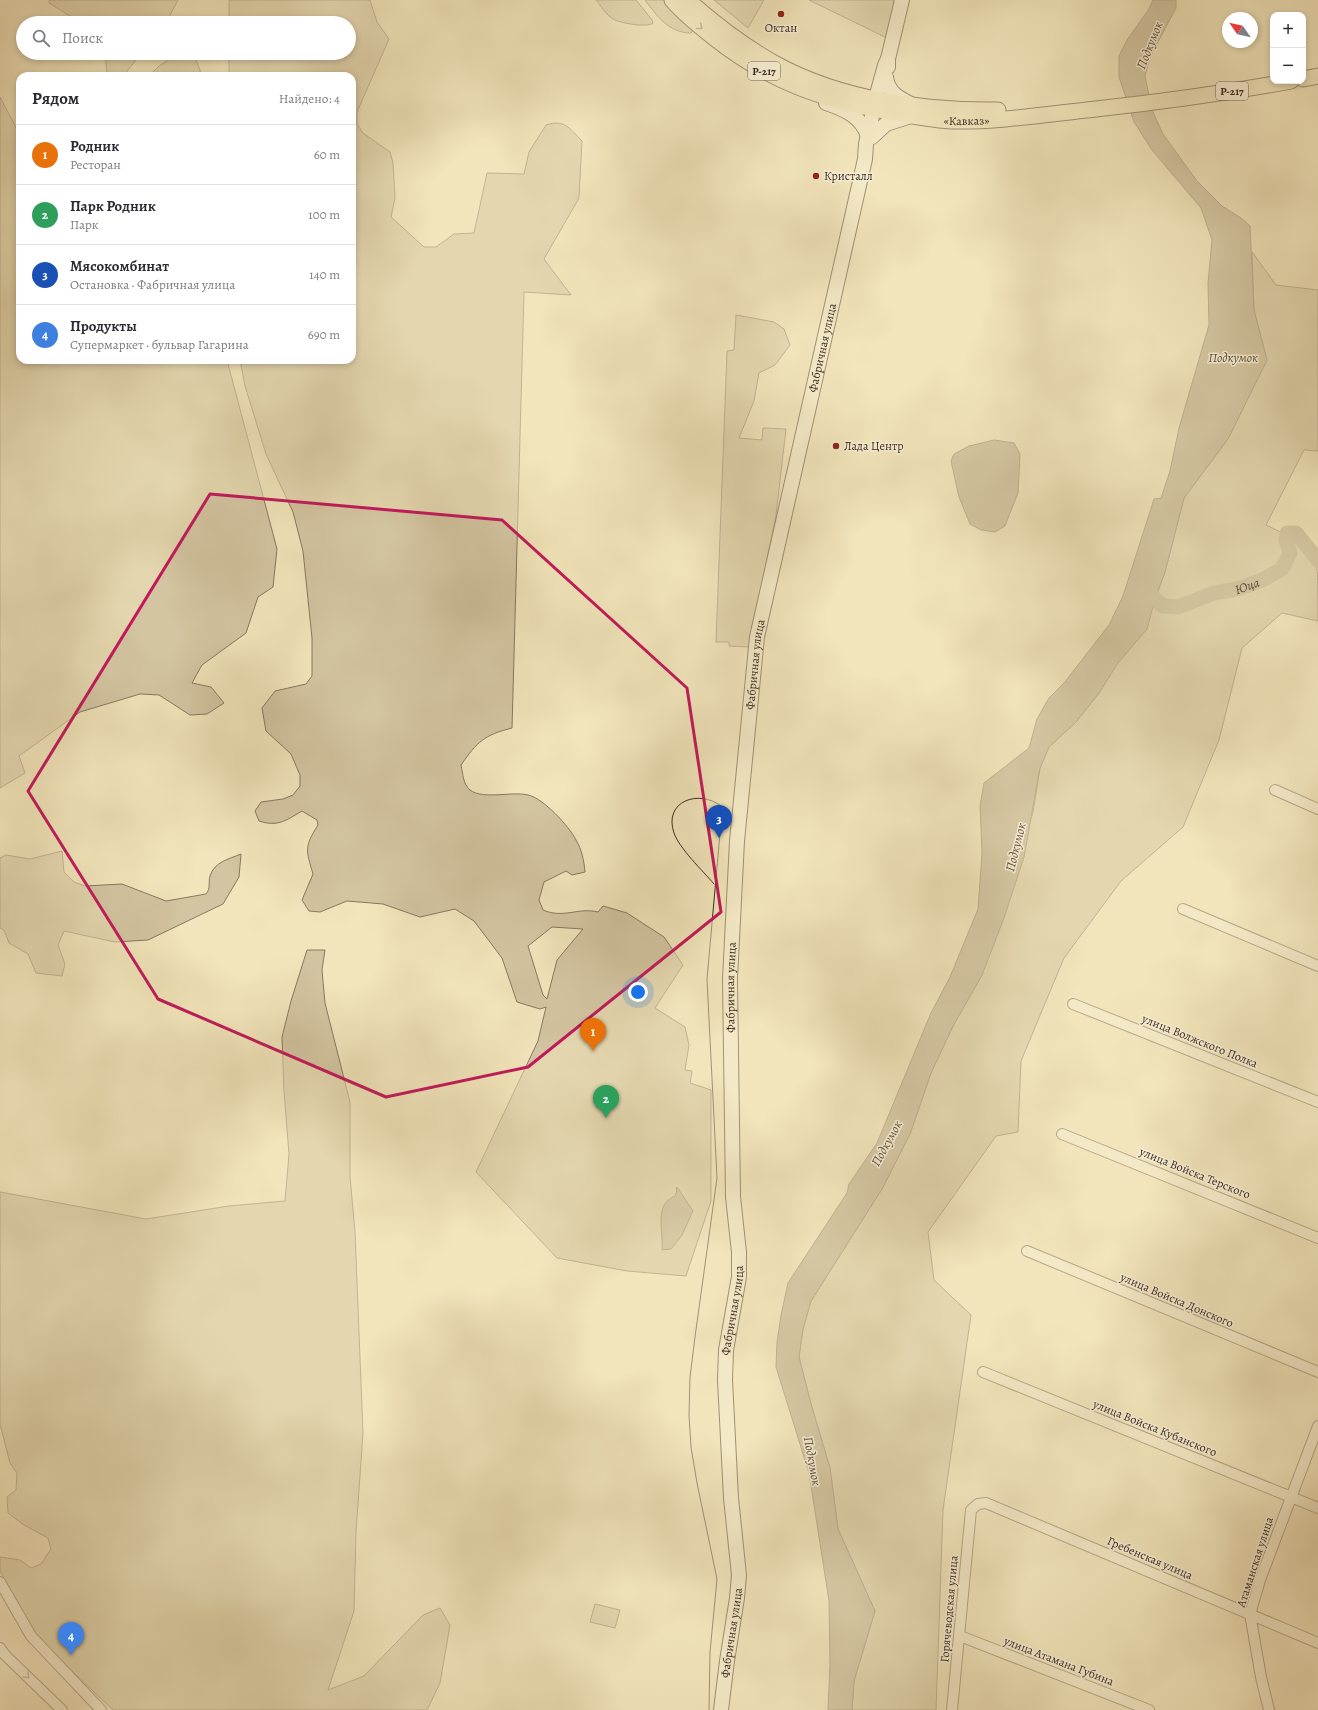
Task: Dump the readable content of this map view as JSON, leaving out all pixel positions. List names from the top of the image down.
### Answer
{
  "streets": {
    "main road": ["Р-217", "«Кавказ»", "Фабричная улица"],
    "street": [
      "улица Волжского Полка",
      "улица Войска Терского",
      "улица Войска Донского",
      "улица Войска Кубанского",
      "Гребенская улица",
      "Атаманская улица",
      "Горячеводская улица",
      "улица Атамана Губина"
    ]
  },
  "crossings": [
    ["«Кавказ»", "Фабричная улица"],
    ["улица Войска Кубанского", "Атаманская улица"],
    ["Гребенская улица", "Атаманская улица"],
    ["Гребенская улица", "Горячеводская улица"],
    ["Горячеводская улица", "улица Атамана Губина"]
  ],
  "water": ["Подкумок", "Юца"],
  "places": ["Октан", "Кристалл", "Лада Центр"],
  "north": "top left",
  "page": {
    "map_buttons": ["+", "−"],
    "search": "Поиск",
    "heading": ["Рядом", "Найдено: 4"],
    "list": [
      {
        "mark": "1",
        "name": "Родник",
        "note": "Ресторан",
        "value": "60 m"
      },
      {
        "mark": "2",
        "name": "Парк Родник",
        "note": "Парк",
        "value": "100 m"
      },
      {
        "mark": "3",
        "name": "Мясокомбинат",
        "note": "Остановка · Фабричная улица",
        "value": "140 m"
      },
      {
        "mark": "4",
        "name": "Продукты",
        "note": "Супермаркет · бульвар Гагарина",
        "value": "690 m"
      }
    ],
    "pins": [
      "3",
      "1",
      "2",
      "4"
    ]
  }
}
